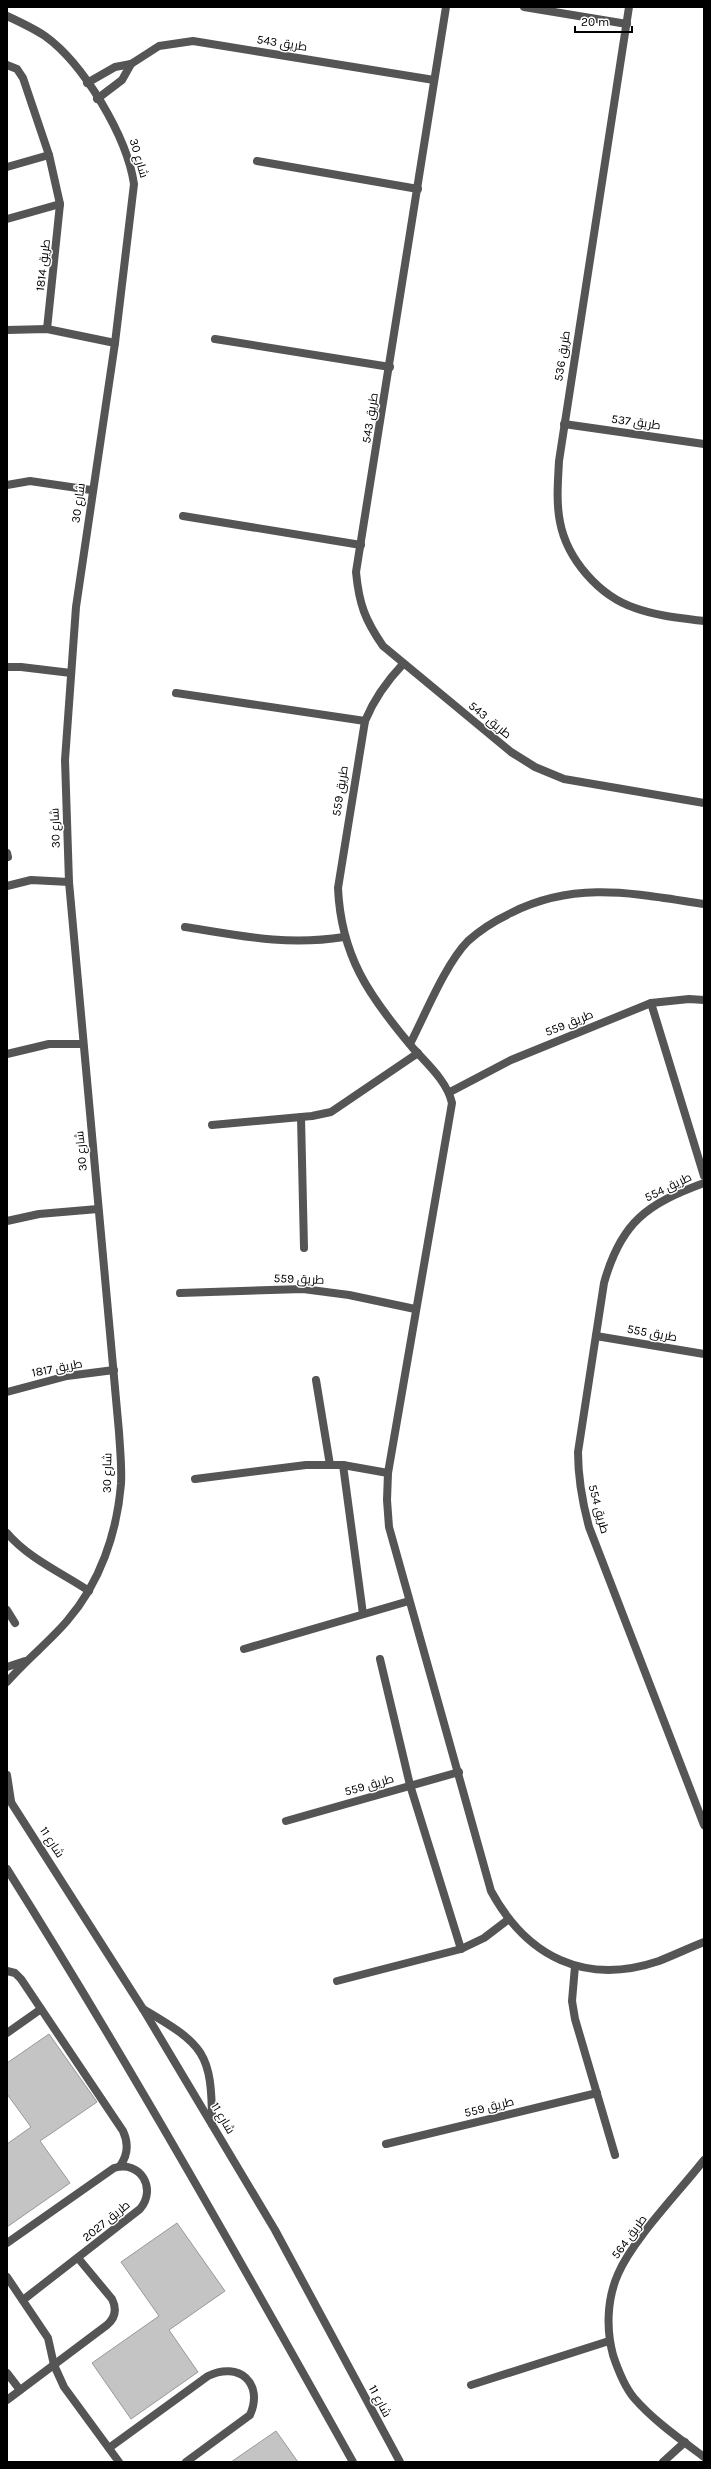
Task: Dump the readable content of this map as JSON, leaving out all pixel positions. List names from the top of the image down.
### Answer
{
  "streets": {
    "street": [
      "طريق 543",
      "شارع 30",
      "طريق 1814",
      "طريق 536",
      "طريق 537",
      "طريق 559",
      "طريق 554",
      "طريق 555",
      "طريق 1817",
      "شارع 11",
      "طريق 2027",
      "طريق 564"
    ]
  },
  "crossings": [
    ["طريق 543", "شارع 30"],
    ["طريق 543", "طريق 559"],
    ["شارع 30", "طريق 1817"],
    ["طريق 536", "طريق 537"],
    ["طريق 554", "طريق 555"]
  ],
  "scale_bar": "20 m"
}
